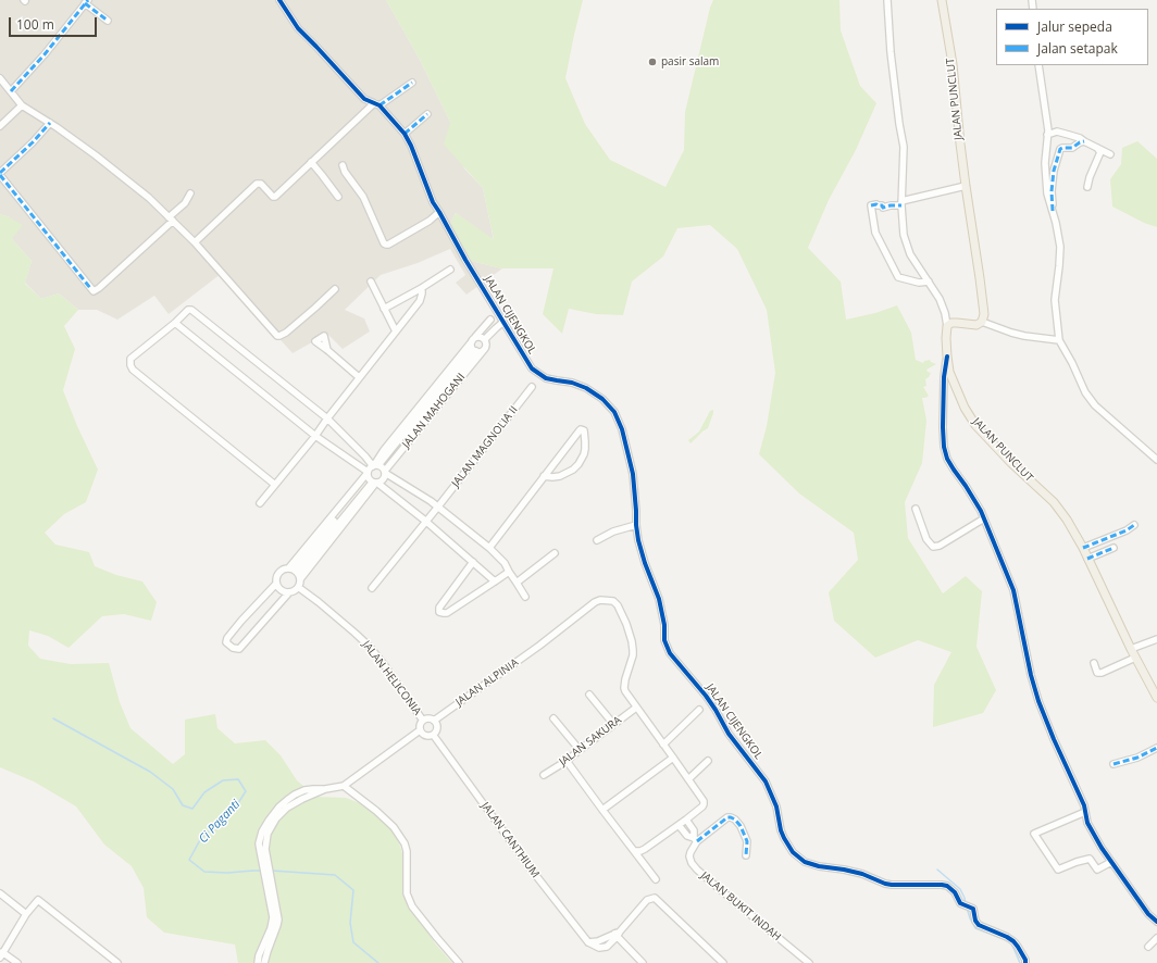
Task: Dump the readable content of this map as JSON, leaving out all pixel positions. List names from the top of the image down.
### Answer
{
  "streets": {
    "main road": ["JALAN PUNCLUT"],
    "street": [
      "JALAN CIJENGKOL",
      "JALAN MAHOGANI",
      "JALAN MAGNOLIA II",
      "JALAN HELICONIA",
      "JALAN ALPINIA",
      "JALAN SAKURA",
      "JALAN CANTHIUM",
      "JALAN BUKIT INDAH"
    ]
  },
  "crossings": [
    ["JALAN HELICONIA", "JALAN ALPINIA"],
    ["JALAN HELICONIA", "JALAN CANTHIUM"],
    ["JALAN ALPINIA", "JALAN SAKURA"],
    ["JALAN ALPINIA", "JALAN CANTHIUM"]
  ],
  "water": ["Ci Paganti"],
  "places": ["pasir salam"],
  "legend": ["Jalur sepeda", "Jalan setapak"],
  "scale_bar": "100 m"
}
